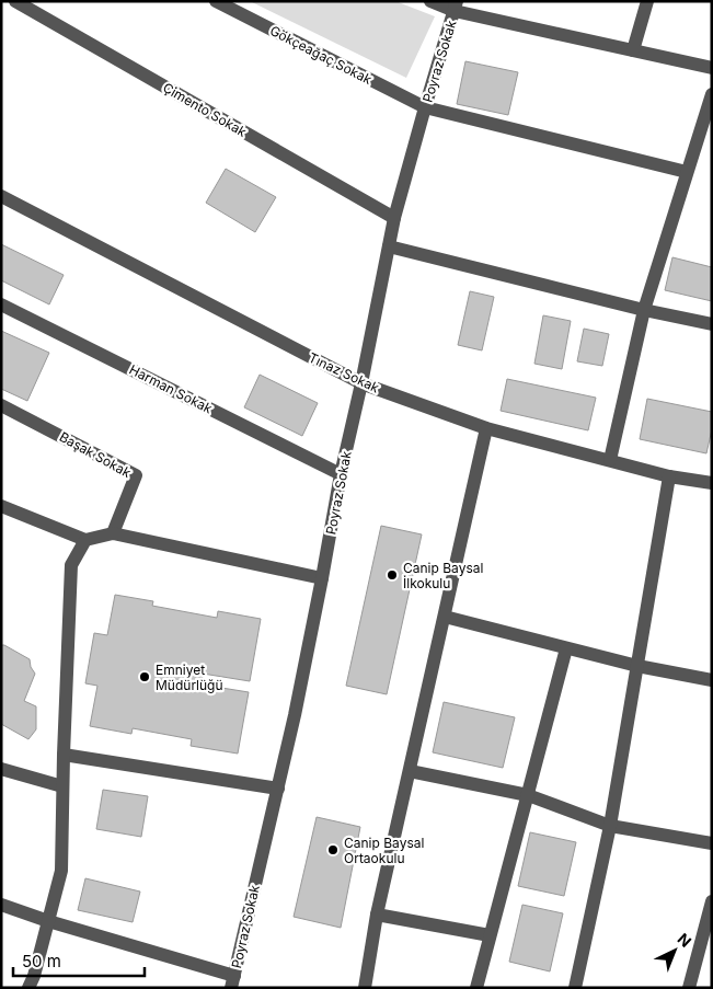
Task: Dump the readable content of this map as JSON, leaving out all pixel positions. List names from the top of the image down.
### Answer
{
  "streets": {
    "street": [
      "Gökçeağaç Sokak",
      "Poyraz Sokak",
      "Çimento Sokak",
      "Tınaz Sokak",
      "Harman Sokak",
      "Başak Sokak"
    ]
  },
  "crossings": [
    ["Gökçeağaç Sokak", "Poyraz Sokak"],
    ["Poyraz Sokak", "Çimento Sokak"],
    ["Poyraz Sokak", "Tınaz Sokak"],
    ["Poyraz Sokak", "Harman Sokak"]
  ],
  "places": ["Canip Baysal İlkokulu", "Emniyet Müdürlüğü", "Canip Baysal Ortaokulu"],
  "scale_bar": "50 m",
  "north": "top right"
}
